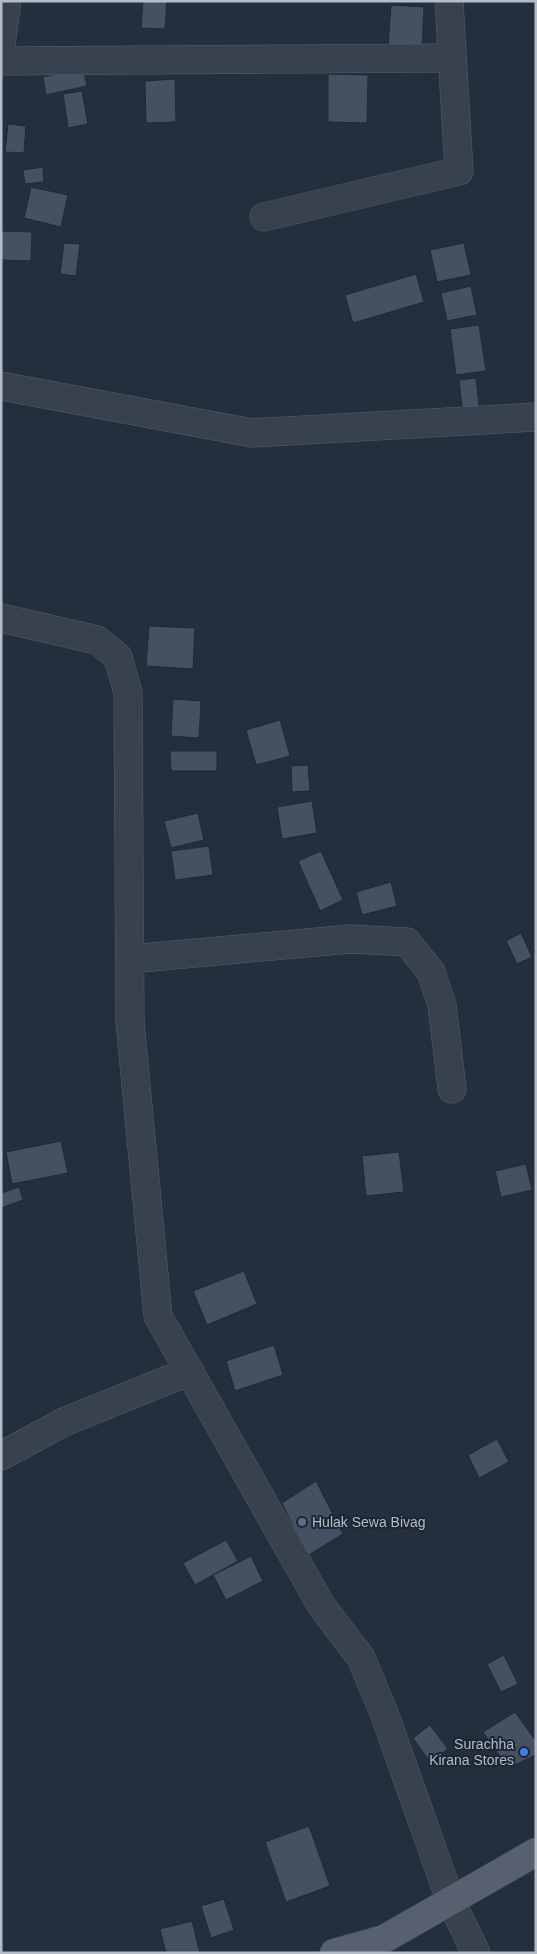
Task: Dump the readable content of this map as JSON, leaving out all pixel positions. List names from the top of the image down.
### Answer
{
  "places": ["Hulak Sewa Bivag", "Surachha Kirana Stores"]
}
